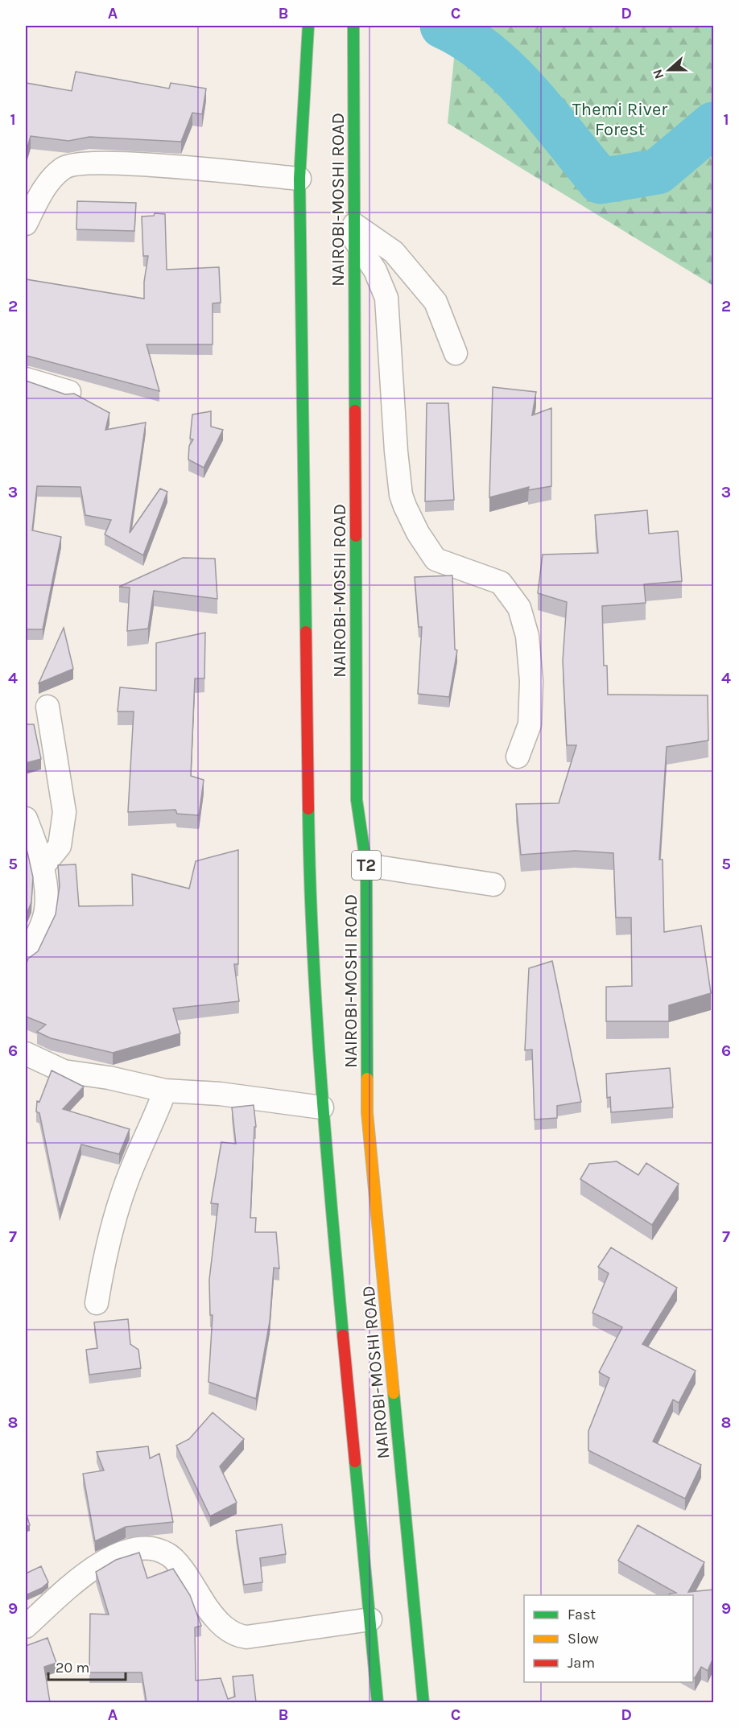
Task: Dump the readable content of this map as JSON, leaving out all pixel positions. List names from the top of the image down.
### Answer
{
  "streets": {
    "highway": ["NAIROBI-MOSHI ROAD", "T2"]
  },
  "parks": ["Themi River Forest"],
  "legend": ["Fast", "Slow", "Jam"],
  "scale_bar": "20 m",
  "north": "left",
  "grid": {
    "columns": [
      "A",
      "B",
      "C",
      "D"
    ],
    "rows": [
      "1",
      "2",
      "3",
      "4",
      "5",
      "6",
      "7",
      "8",
      "9"
    ]
  }
}
